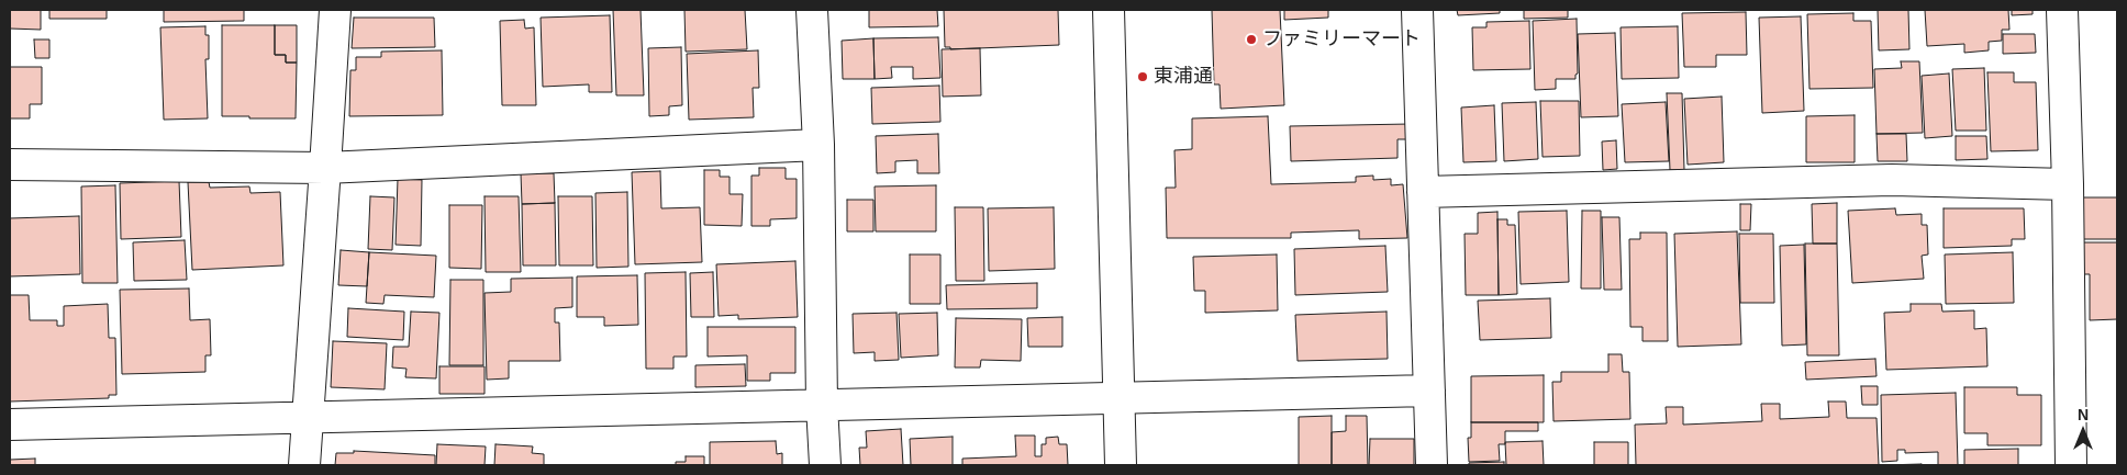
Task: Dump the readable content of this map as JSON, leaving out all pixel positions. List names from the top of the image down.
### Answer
{
  "places": ["ファミリーマート", "東浦通"],
  "north": "top"
}
